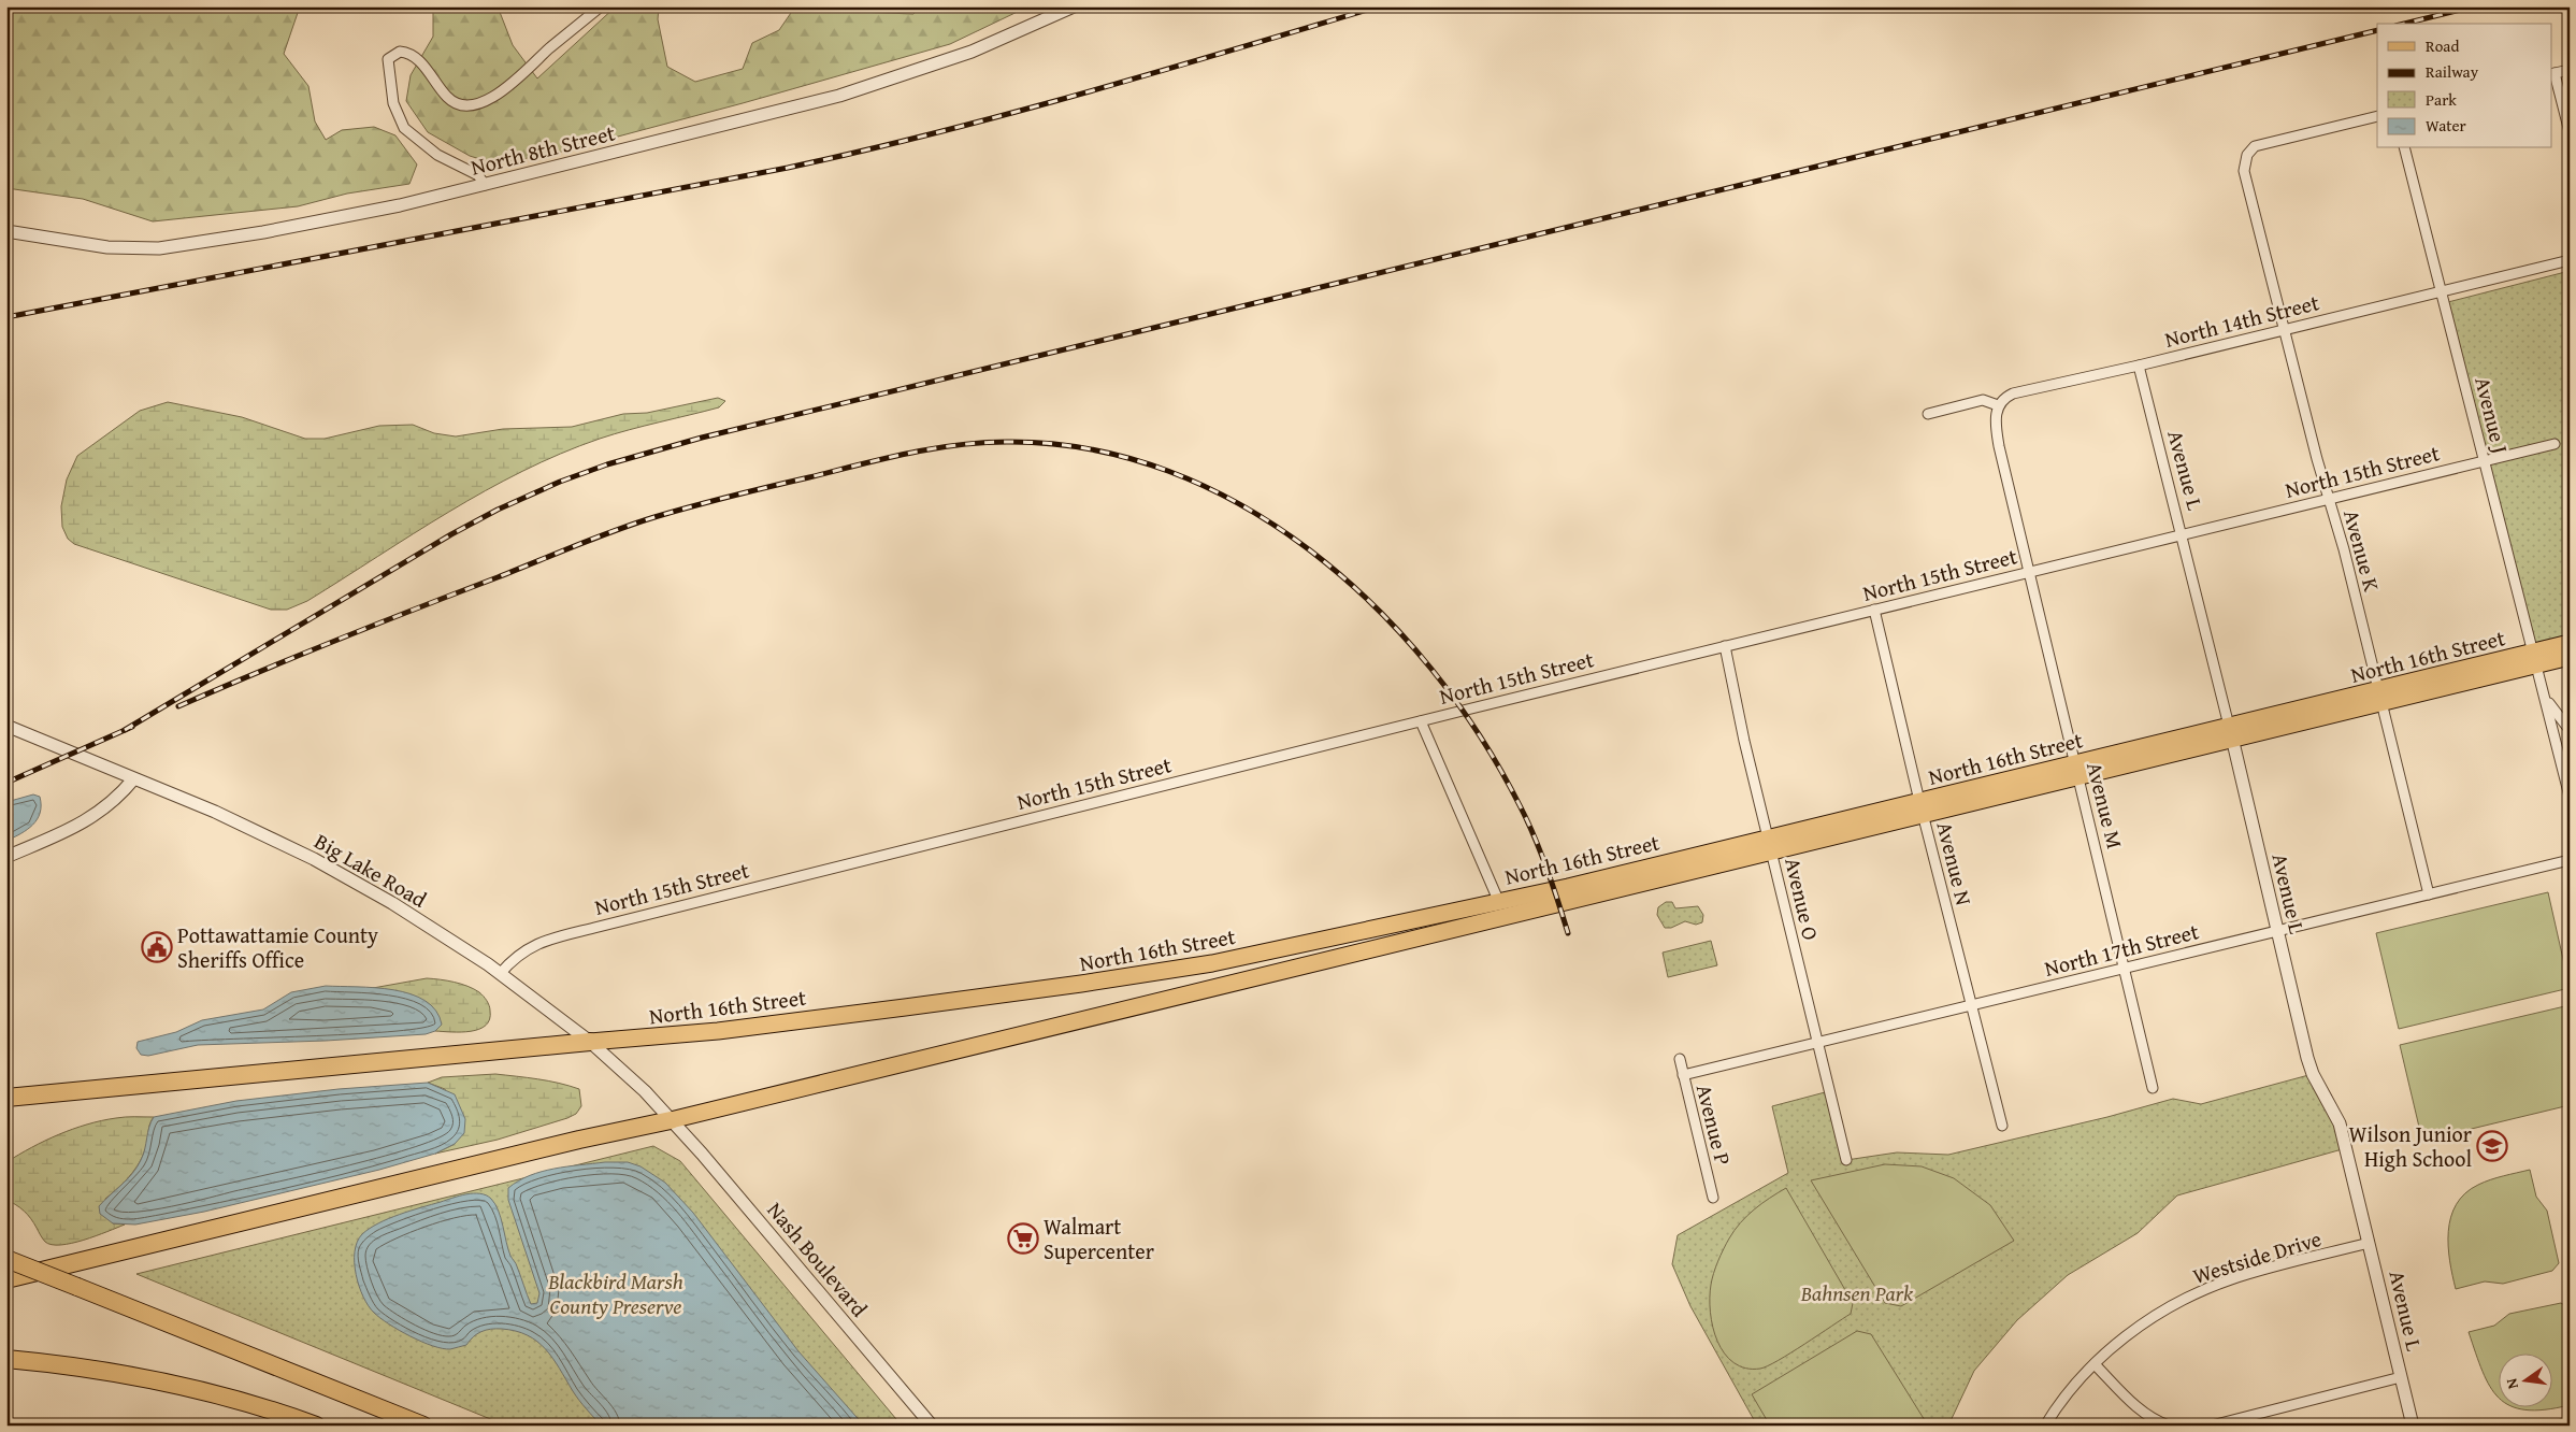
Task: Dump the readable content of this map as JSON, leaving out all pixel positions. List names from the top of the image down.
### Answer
{
  "streets": {
    "main road": ["North 16th Street"],
    "street": [
      "North 8th Street",
      "North 14th Street",
      "Avenue J",
      "Avenue L",
      "North 15th Street",
      "Avenue K",
      "Avenue M",
      "Avenue N",
      "Big Lake Road",
      "Avenue O",
      "North 17th Street",
      "Avenue P",
      "Westside Drive",
      "Nash Boulevard"
    ]
  },
  "crossings": [
    ["North 14th Street", "Avenue J"],
    ["North 14th Street", "Avenue L"],
    ["North 14th Street", "Avenue K"],
    ["North 14th Street", "Avenue M"],
    ["Avenue J", "North 15th Street"],
    ["Avenue J", "North 16th Street"],
    ["Avenue L", "North 15th Street"],
    ["Avenue L", "North 16th Street"],
    ["Avenue L", "North 17th Street"],
    ["Avenue L", "Westside Drive"],
    ["North 15th Street", "Avenue K"],
    ["North 15th Street", "Avenue M"],
    ["North 15th Street", "Avenue N"],
    ["North 15th Street", "Big Lake Road"],
    ["North 15th Street", "Avenue O"],
    ["Avenue K", "North 16th Street"],
    ["Avenue K", "North 17th Street"],
    ["North 16th Street", "Avenue M"],
    ["North 16th Street", "Avenue N"],
    ["North 16th Street", "Big Lake Road"],
    ["North 16th Street", "Avenue O"],
    ["North 16th Street", "Nash Boulevard"],
    ["Avenue M", "North 17th Street"],
    ["Avenue N", "North 17th Street"],
    ["Big Lake Road", "Nash Boulevard"],
    ["Avenue O", "North 17th Street"],
    ["North 17th Street", "Avenue P"]
  ],
  "parks": ["Blackbird Marsh County Preserve", "Bahnsen Park"],
  "places": {
    "public building": ["Pottawattamie County Sheriffs Office"],
    "school or university": ["Wilson Junior High School"],
    "supermarket": ["Walmart Supercenter"]
  },
  "legend": [
    "Road",
    "Railway",
    "Park",
    "Water"
  ],
  "north": "left"
}
